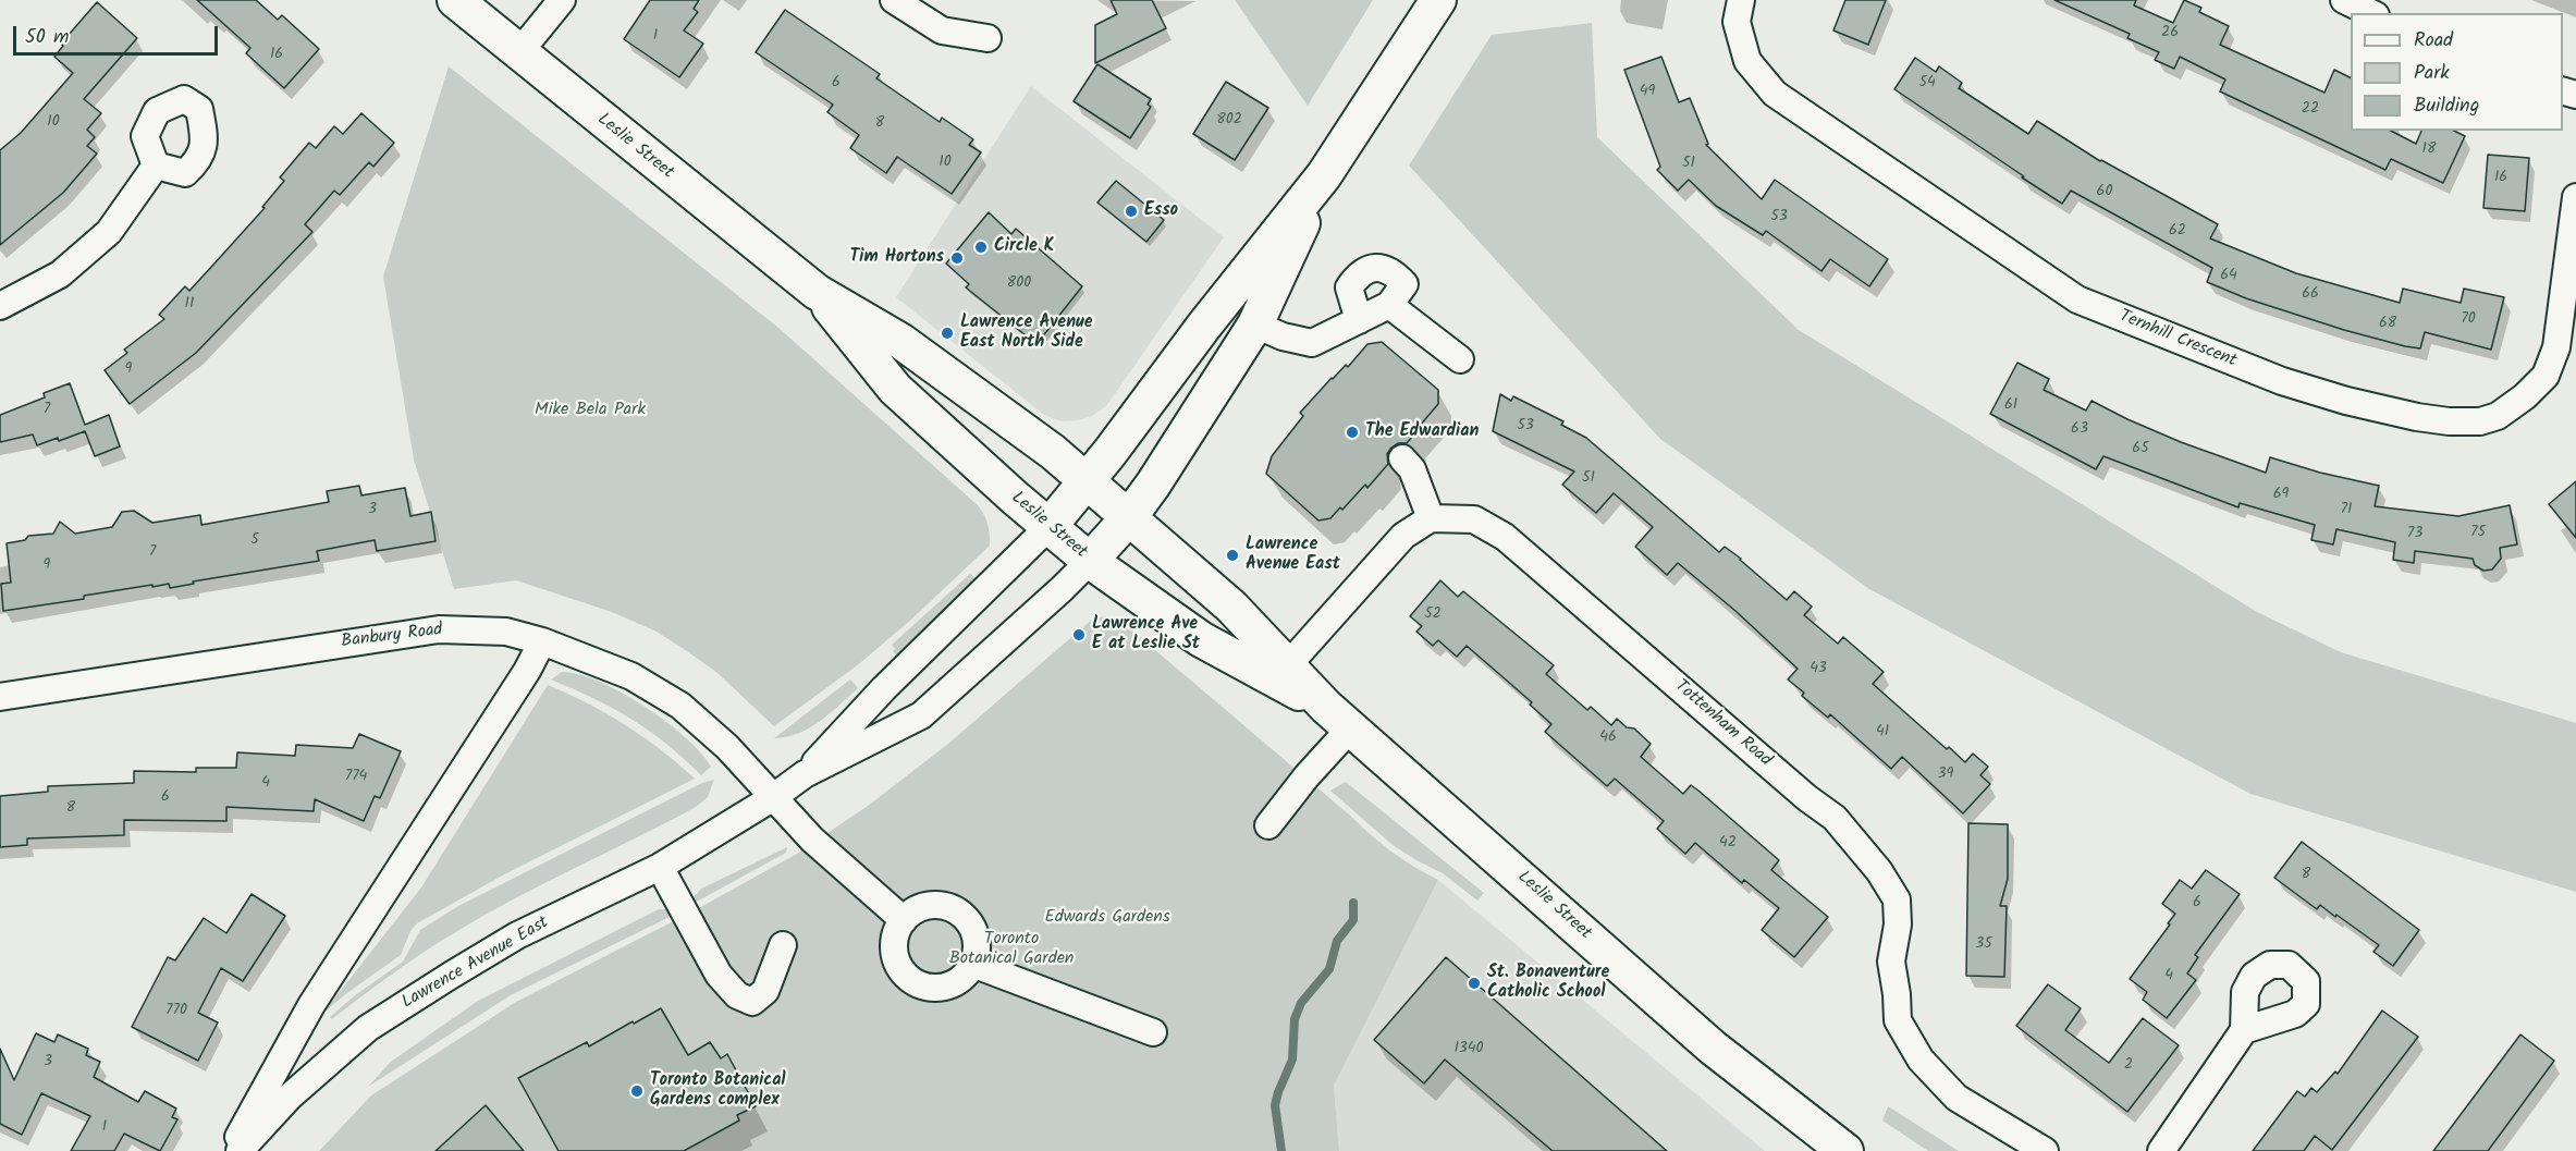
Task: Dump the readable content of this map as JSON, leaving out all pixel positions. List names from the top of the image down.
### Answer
{
  "streets": {
    "main road": ["Leslie Street", "Lawrence Avenue East"],
    "street": ["Ternhill Crescent", "Banbury Road", "Tottenham Road"]
  },
  "crossings": [
    ["Leslie Street", "Lawrence Avenue East"],
    ["Banbury Road", "Lawrence Avenue East"]
  ],
  "parks": ["Mike Bela Park", "Edwards Gardens", "Toronto Botanical Garden"],
  "places": [
    "Esso",
    "Circle K",
    "Tim Hortons",
    "Lawrence Avenue East North Side",
    "The Edwardian",
    "Lawrence Avenue East",
    "Lawrence Ave E at Leslie St",
    "St. Bonaventure Catholic School",
    "Toronto Botanical Gardens complex"
  ],
  "house_numbers": [
    "26",
    "1",
    "16",
    "6",
    "54",
    "49",
    "22",
    "802",
    "10",
    "8",
    "18",
    "10",
    "51",
    "16",
    "60",
    "53",
    "62",
    "64",
    "800",
    "66",
    "11",
    "70",
    "68",
    "9",
    "61",
    "7",
    "53",
    "63",
    "65",
    "51",
    "69",
    "3",
    "71",
    "75",
    "73",
    "5",
    "7",
    "9",
    "52",
    "43",
    "41",
    "46",
    "39",
    "774",
    "4",
    "6",
    "8",
    "42",
    "8",
    "6",
    "35",
    "4",
    "770",
    "1340",
    "3",
    "2",
    "1"
  ],
  "legend": ["Road", "Park", "Building"],
  "scale_bar": "50 m"
}
